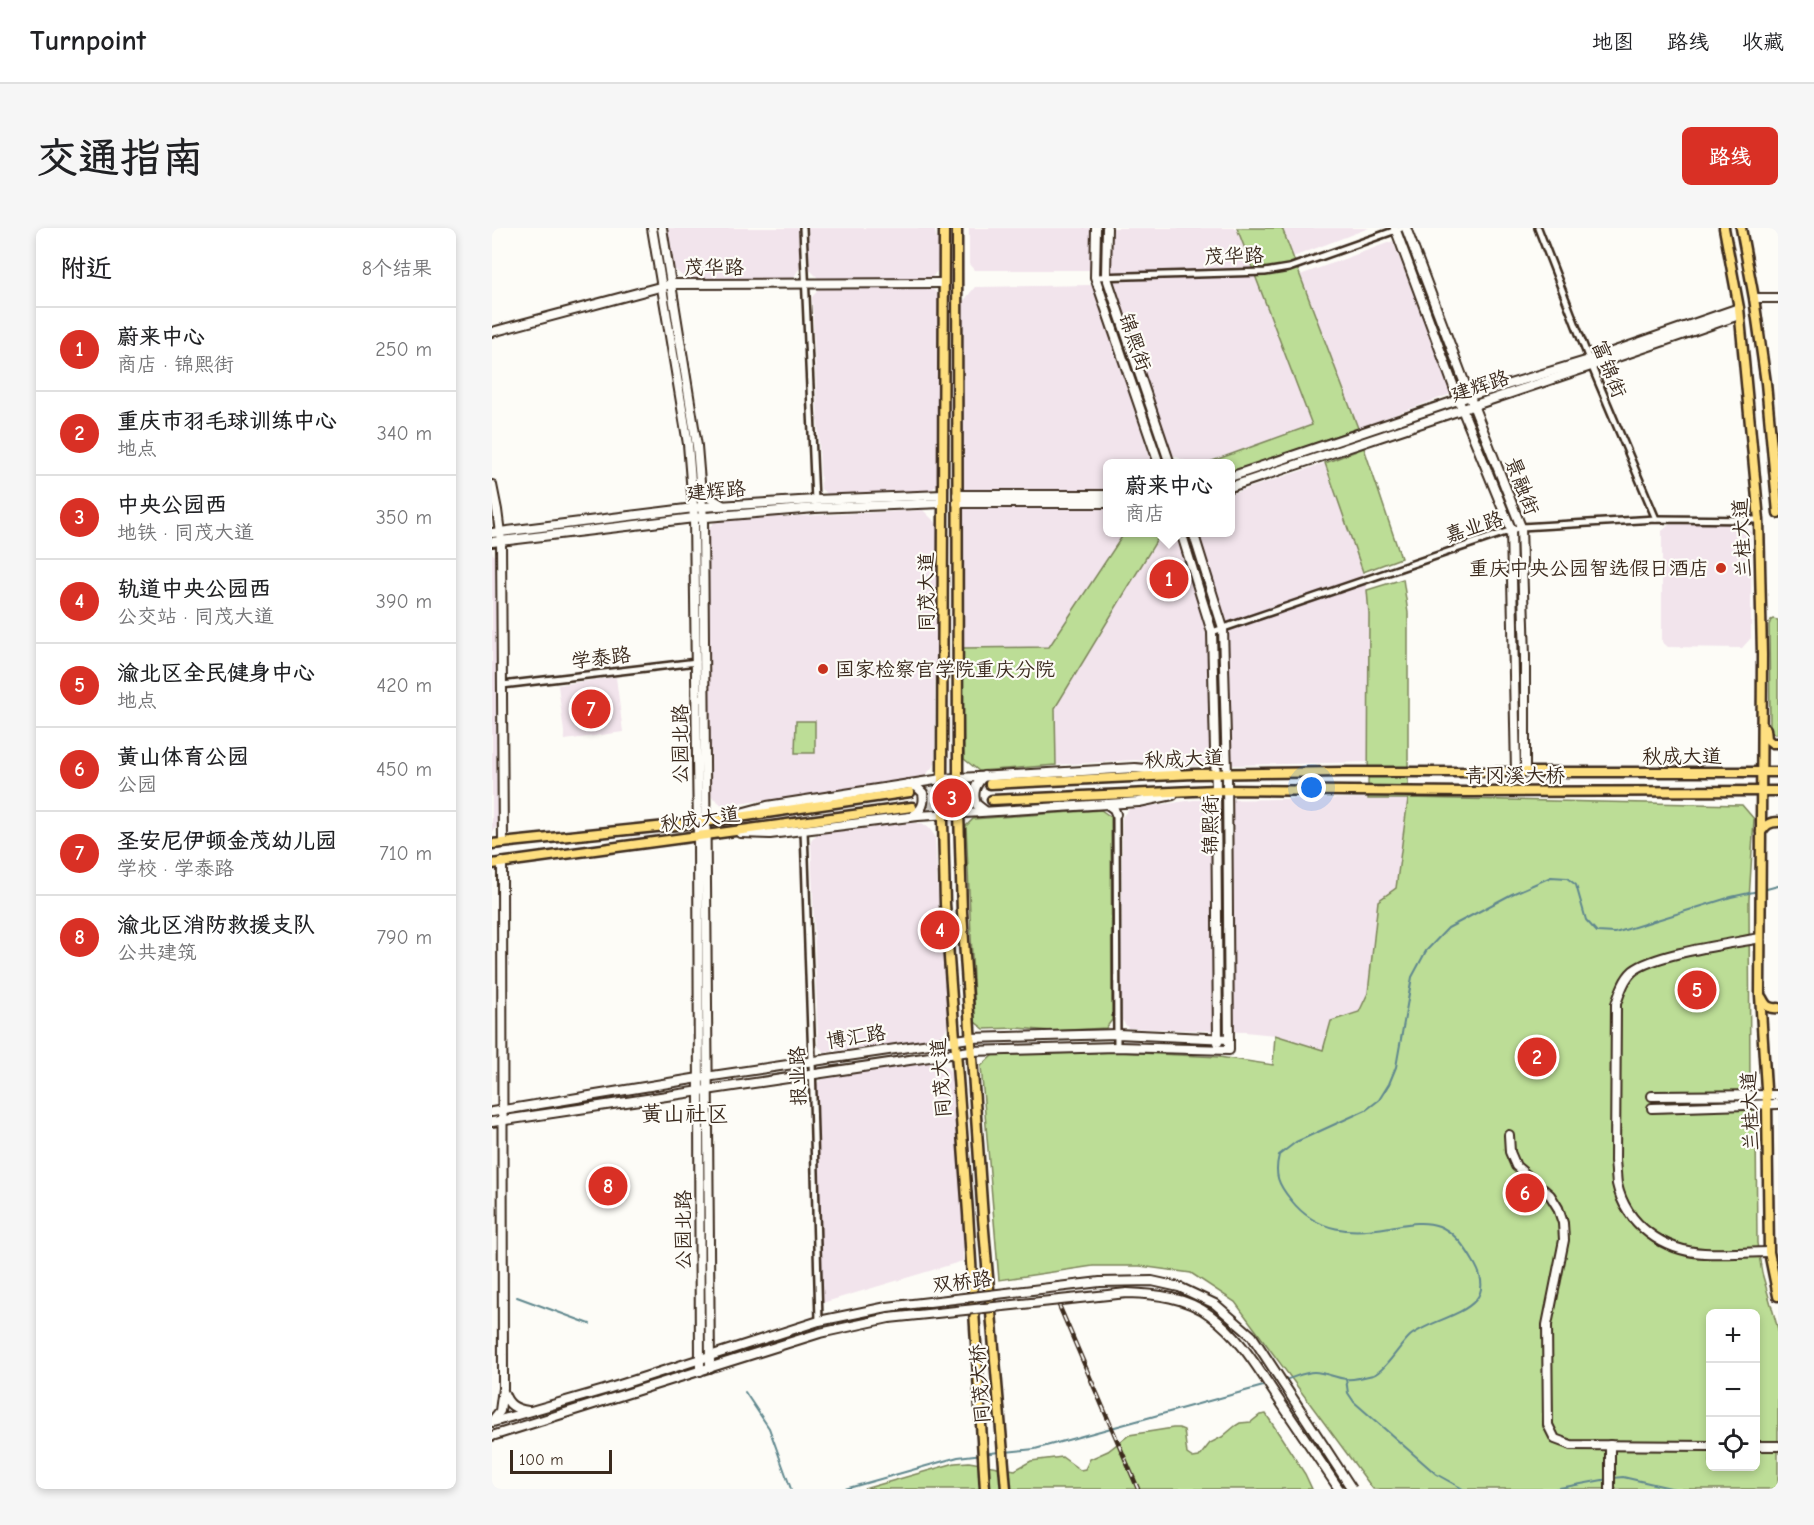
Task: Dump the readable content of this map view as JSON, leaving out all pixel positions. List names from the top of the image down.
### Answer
{
  "streets": {
    "main road": [
      "兰桂大道",
      "同茂大道",
      "秋成大道",
      "青冈溪大桥",
      "同茂大桥"
    ],
    "street": [
      "茂华路",
      "锦熙街",
      "富锦街",
      "建辉路",
      "景融街",
      "嘉业路",
      "学泰路",
      "公园北路",
      "博汇路",
      "报业路",
      "双桥路"
    ]
  },
  "crossings": [
    ["茂华路", "锦熙街"],
    ["茂华路", "景融街"],
    ["茂华路", "同茂大道"],
    ["茂华路", "公园北路"],
    ["锦熙街", "嘉业路"],
    ["锦熙街", "秋成大道"],
    ["锦熙街", "博汇路"],
    ["富锦街", "建辉路"],
    ["富锦街", "嘉业路"],
    ["建辉路", "景融街"],
    ["建辉路", "兰桂大道"],
    ["建辉路", "同茂大道"],
    ["建辉路", "公园北路"],
    ["景融街", "嘉业路"],
    ["景融街", "秋成大道"],
    ["嘉业路", "兰桂大道"],
    ["兰桂大道", "秋成大道"],
    ["同茂大道", "博汇路"],
    ["同茂大道", "同茂大桥"],
    ["学泰路", "公园北路"],
    ["公园北路", "秋成大道"],
    ["公园北路", "博汇路"],
    ["公园北路", "双桥路"],
    ["秋成大道", "青冈溪大桥"],
    ["博汇路", "报业路"],
    ["报业路", "双桥路"]
  ],
  "districts": ["黄山社区"],
  "places": ["重庆中央公园智选假日酒店", "国家检察官学院重庆分院"],
  "scale_bar": "100 m",
  "page": {
    "header": "Turnpoint",
    "nav": ["地图", "路线", "收藏"],
    "buttons": "路线",
    "title": "交通指南",
    "heading": ["附近", "8个结果"],
    "list": [
      {
        "mark": "1",
        "name": "蔚来中心",
        "note": "商店 · 锦熙街",
        "value": "250 m"
      },
      {
        "mark": "2",
        "name": "重庆市羽毛球训练中心",
        "note": "地点",
        "value": "340 m"
      },
      {
        "mark": "3",
        "name": "中央公园西",
        "note": "地铁 · 同茂大道",
        "value": "350 m"
      },
      {
        "mark": "4",
        "name": "轨道中央公园西",
        "note": "公交站 · 同茂大道",
        "value": "390 m"
      },
      {
        "mark": "5",
        "name": "渝北区全民健身中心",
        "note": "地点",
        "value": "420 m"
      },
      {
        "mark": "6",
        "name": "黄山体育公园",
        "note": "公园",
        "value": "450 m"
      },
      {
        "mark": "7",
        "name": "圣安尼伊顿金茂幼儿园",
        "note": "学校 · 学泰路",
        "value": "710 m"
      },
      {
        "mark": "8",
        "name": "渝北区消防救援支队",
        "note": "公共建筑",
        "value": "790 m"
      }
    ],
    "popup": ["蔚来中心", "商店"],
    "pins": [
      "1",
      "7",
      "3",
      "4",
      "5",
      "2",
      "8",
      "6"
    ],
    "map_buttons": ["+", "−"],
    "scale": "100 m"
  }
}
